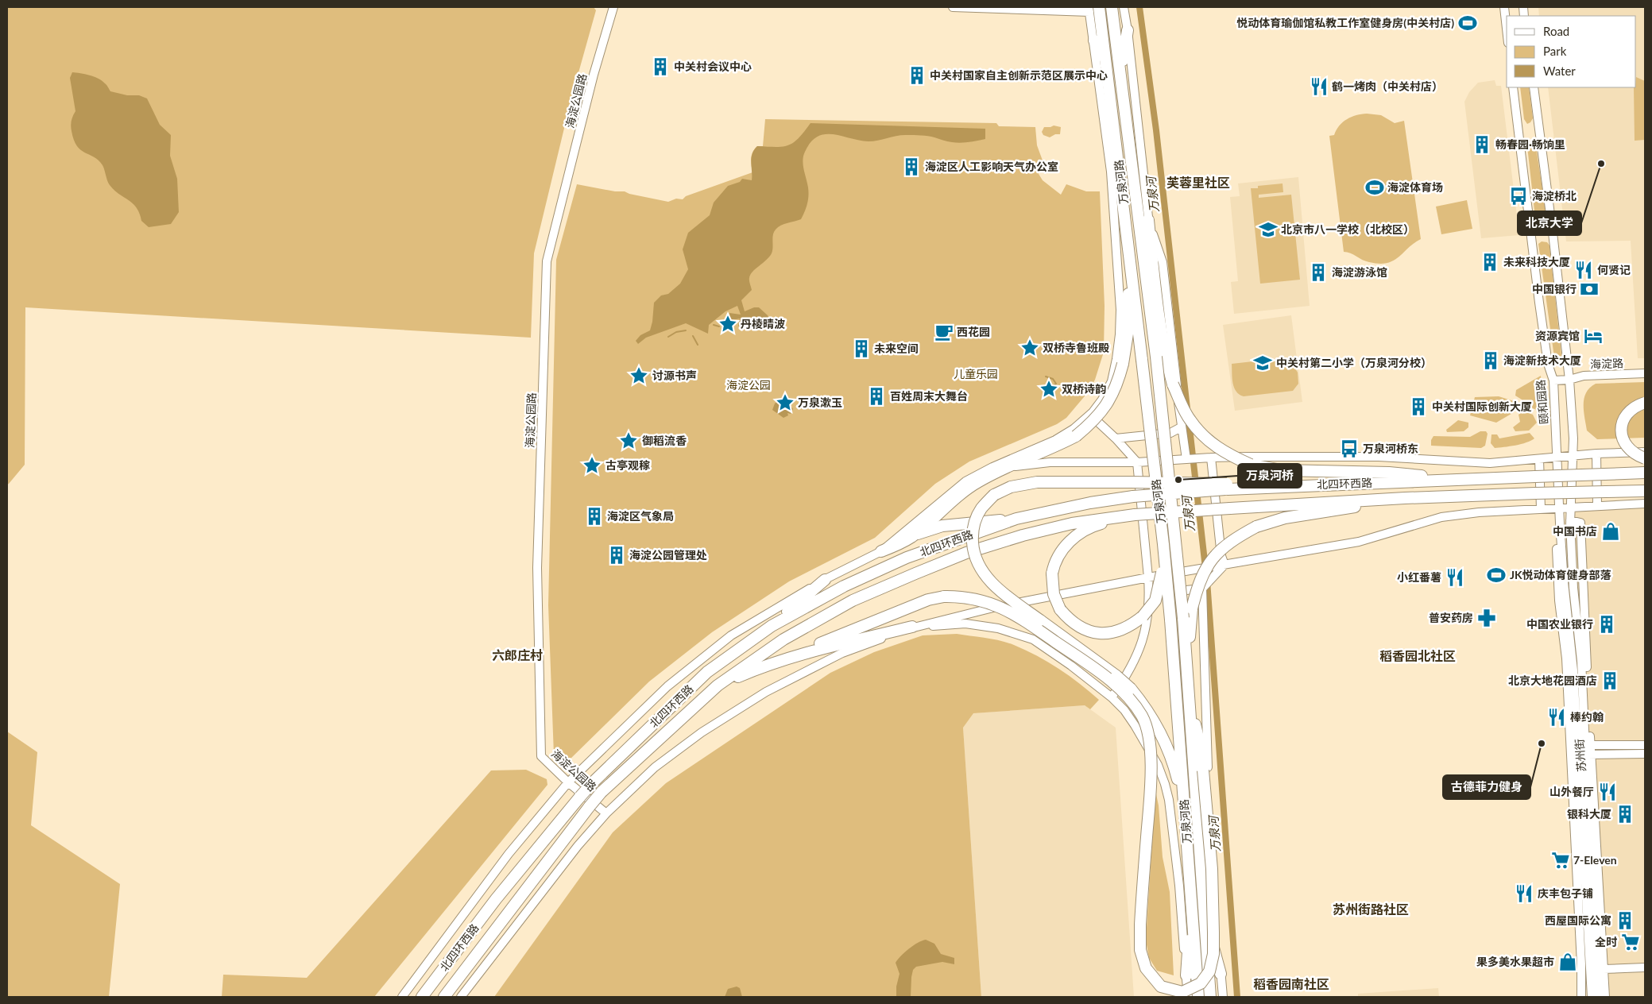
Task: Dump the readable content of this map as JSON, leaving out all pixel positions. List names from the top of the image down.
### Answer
{
  "streets": {
    "highway": ["万泉河路", "北四环西路"],
    "street": [
      "海淀公园路",
      "海淀路",
      "颐和园路",
      "苏州街"
    ]
  },
  "crossings": [
    ["海淀公园路", "北四环西路"],
    ["万泉河路", "北四环西路"],
    ["海淀路", "颐和园路"],
    ["颐和园路", "苏州街"]
  ],
  "districts": [
    "芙蓉里社区",
    "六郎庄村",
    "稻香园北社区",
    "苏州街路社区",
    "稻香园南社区"
  ],
  "water": ["万泉河"],
  "parks": ["儿童乐园", "海淀公园"],
  "places": {
    "sports": ["悦动体育瑜伽馆私教工作室健身房(中关村店)", "海淀体育场", "JK悦动体育健身部落"],
    "building": [
      "中关村会议中心",
      "中关村国家自主创新示范区展示中心",
      "畅春园·畅饷里",
      "海淀区人工影响天气办公室",
      "未来科技大厦",
      "海淀游泳馆",
      "未来空间",
      "海淀新技术大厦",
      "百姓周末大舞台",
      "中关村国际创新大厦",
      "海淀区气象局",
      "海淀公园管理处",
      "中国农业银行",
      "北京大地花园酒店",
      "银科大厦",
      "西屋国际公寓"
    ],
    "restaurant": [
      "鹤一烤肉（中关村店）",
      "何贤记",
      "小红番薯",
      "棒约翰",
      "山外餐厅",
      "庆丰包子铺"
    ],
    "other": ["北京大学", "万泉河桥", "古德菲力健身"],
    "bus stop": ["海淀桥北", "万泉河桥东"],
    "school or university": ["北京市八一学校（北校区）", "中关村第二小学（万泉河分校）"],
    "bank": ["中国银行"],
    "place": [
      "丹棱晴波",
      "双桥寺鲁班殿",
      "讨源书声",
      "双桥诗韵",
      "万泉漱玉",
      "御稻流香",
      "古亭观稼"
    ],
    "cafe": ["西花园"],
    "hotel": ["资源宾馆"],
    "shop": ["中国书店", "果多美水果超市"],
    "pharmacy": ["普安药房"],
    "supermarket": ["7-Eleven", "全时"]
  },
  "legend": ["Road", "Park", "Water"]
}
